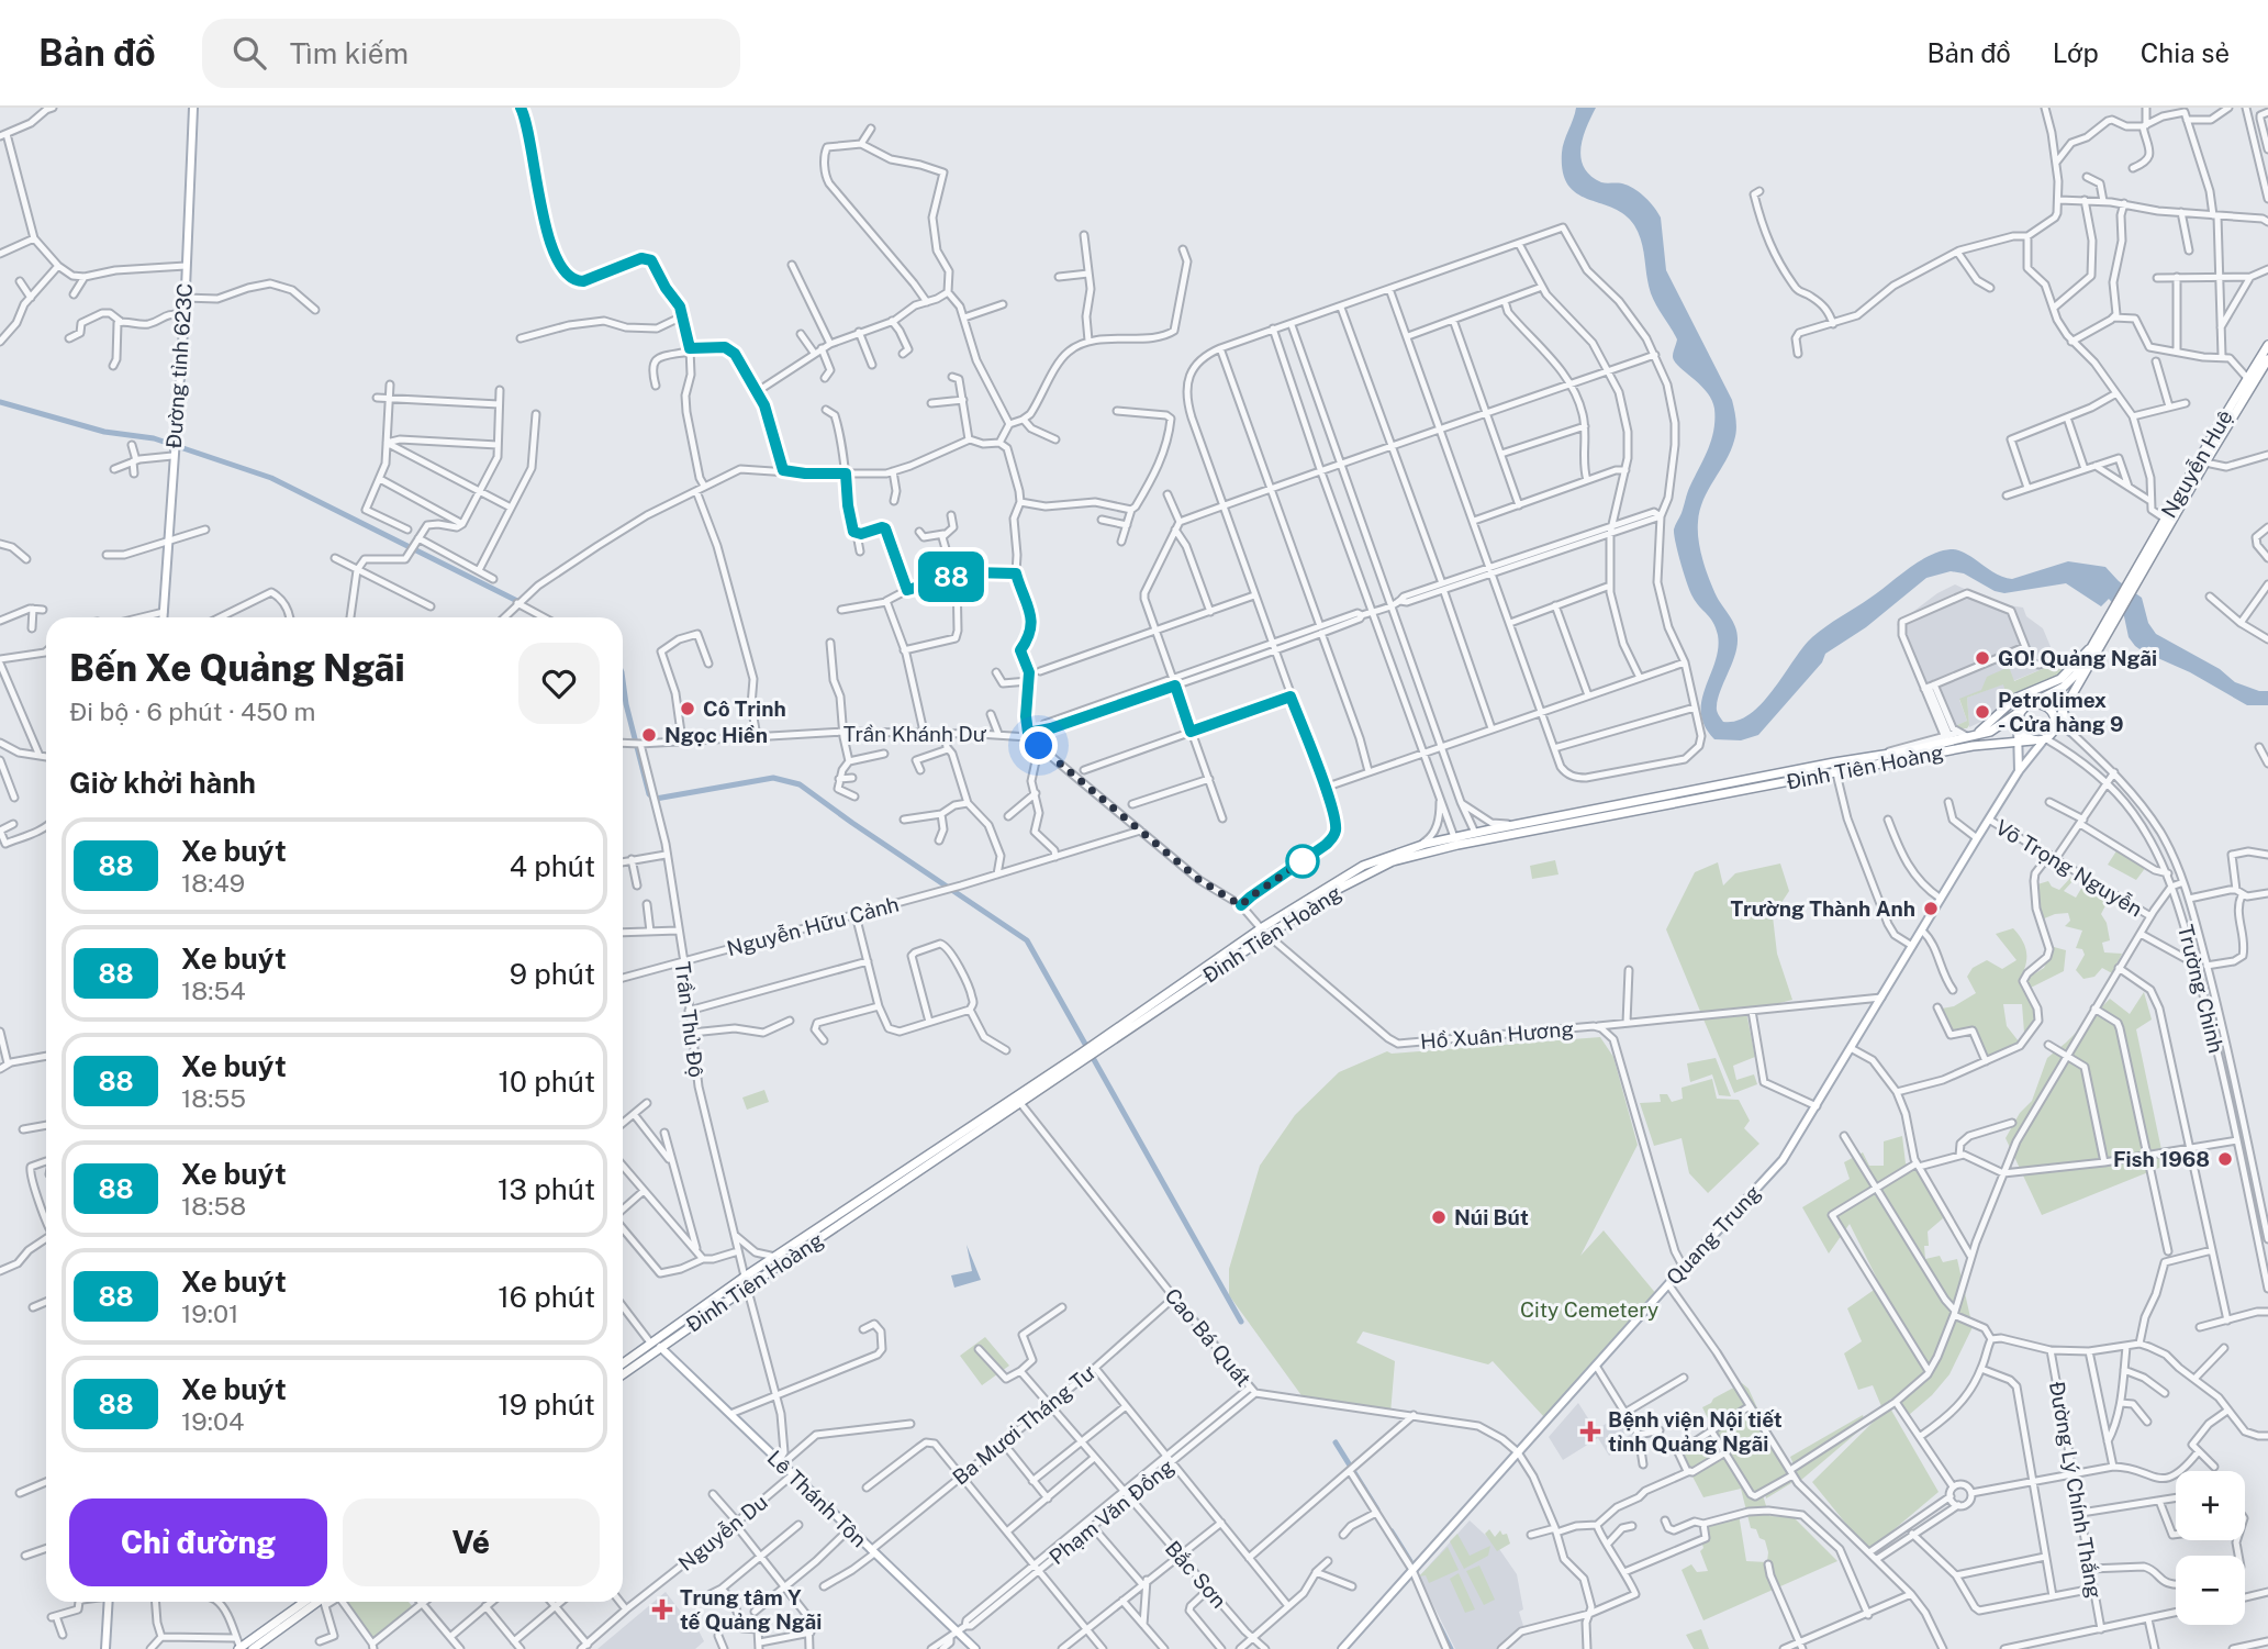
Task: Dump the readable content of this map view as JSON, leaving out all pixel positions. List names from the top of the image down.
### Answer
{
  "streets": {
    "highway": ["Nguyễn Huệ", "Đinh Tiên Hoàng"],
    "main road": ["Đường tỉnh 623C", "Quang Trung", "Lê Thánh Tôn"],
    "street": [
      "Trần Khánh Dư",
      "Võ Trọng Nguyễn",
      "Nguyễn Hữu Cảnh",
      "Trường Chinh",
      "Trần Thủ Độ",
      "Hồ Xuân Hương",
      "Cao Bá Quát",
      "Ba Mươi Tháng Tư",
      "Đường Lý Chính Thắng",
      "Phạm Văn Đồng",
      "Nguyễn Du",
      "Bắc Sơn"
    ]
  },
  "crossings": [
    ["Trần Khánh Dư", "Trần Thủ Độ"],
    ["Đinh Tiên Hoàng", "Trường Chinh"],
    ["Đinh Tiên Hoàng", "Trần Thủ Độ"],
    ["Đinh Tiên Hoàng", "Hồ Xuân Hương"],
    ["Đinh Tiên Hoàng", "Quang Trung"],
    ["Đinh Tiên Hoàng", "Cao Bá Quát"],
    ["Đinh Tiên Hoàng", "Lê Thánh Tôn"],
    ["Võ Trọng Nguyễn", "Quang Trung"],
    ["Nguyễn Hữu Cảnh", "Trần Thủ Độ"],
    ["Trường Chinh", "Quang Trung"],
    ["Trần Thủ Độ", "Lê Thánh Tôn"],
    ["Hồ Xuân Hương", "Quang Trung"],
    ["Quang Trung", "Cao Bá Quát"],
    ["Cao Bá Quát", "Ba Mươi Tháng Tư"],
    ["Cao Bá Quát", "Phạm Văn Đồng"],
    ["Ba Mươi Tháng Tư", "Lê Thánh Tôn"],
    ["Lê Thánh Tôn", "Phạm Văn Đồng"],
    ["Lê Thánh Tôn", "Nguyễn Du"],
    ["Phạm Văn Đồng", "Bắc Sơn"]
  ],
  "parks": ["City Cemetery"],
  "places": {
    "other": [
      "GO! Quảng Ngãi",
      "Cô Trinh",
      "Petrolimex - Cửa hàng 9",
      "Ngọc Hiền",
      "Trường Thành Anh",
      "Fish 1968",
      "Núi Bút"
    ],
    "health": ["Bệnh viện Nội tiết tỉnh Quảng Ngãi", "Trung tâm Y tế Quảng Ngãi"]
  },
  "lines": ["bus line 88"],
  "page": {
    "header": "Bản đồ",
    "search": "Tìm kiếm",
    "nav": ["Bản đồ", "Lớp", "Chia sẻ"],
    "on_map": "88",
    "heading": [
      ["Bến Xe Quảng Ngãi", "Đi bộ · 6 phút · 450 m"],
      "Giờ khởi hành"
    ],
    "list": [
      {
        "mark": "88",
        "name": "Xe buýt",
        "note": "18:49",
        "value": "4 phút"
      },
      {
        "mark": "88",
        "name": "Xe buýt",
        "note": "18:54",
        "value": "9 phút"
      },
      {
        "mark": "88",
        "name": "Xe buýt",
        "note": "18:55",
        "value": "10 phút"
      },
      {
        "mark": "88",
        "name": "Xe buýt",
        "note": "18:58",
        "value": "13 phút"
      },
      {
        "mark": "88",
        "name": "Xe buýt",
        "note": "19:01",
        "value": "16 phút"
      },
      {
        "mark": "88",
        "name": "Xe buýt",
        "note": "19:04",
        "value": "19 phút"
      }
    ],
    "map_buttons": ["+", "−"],
    "buttons": ["Chỉ đường", "Vé"]
  }
}
